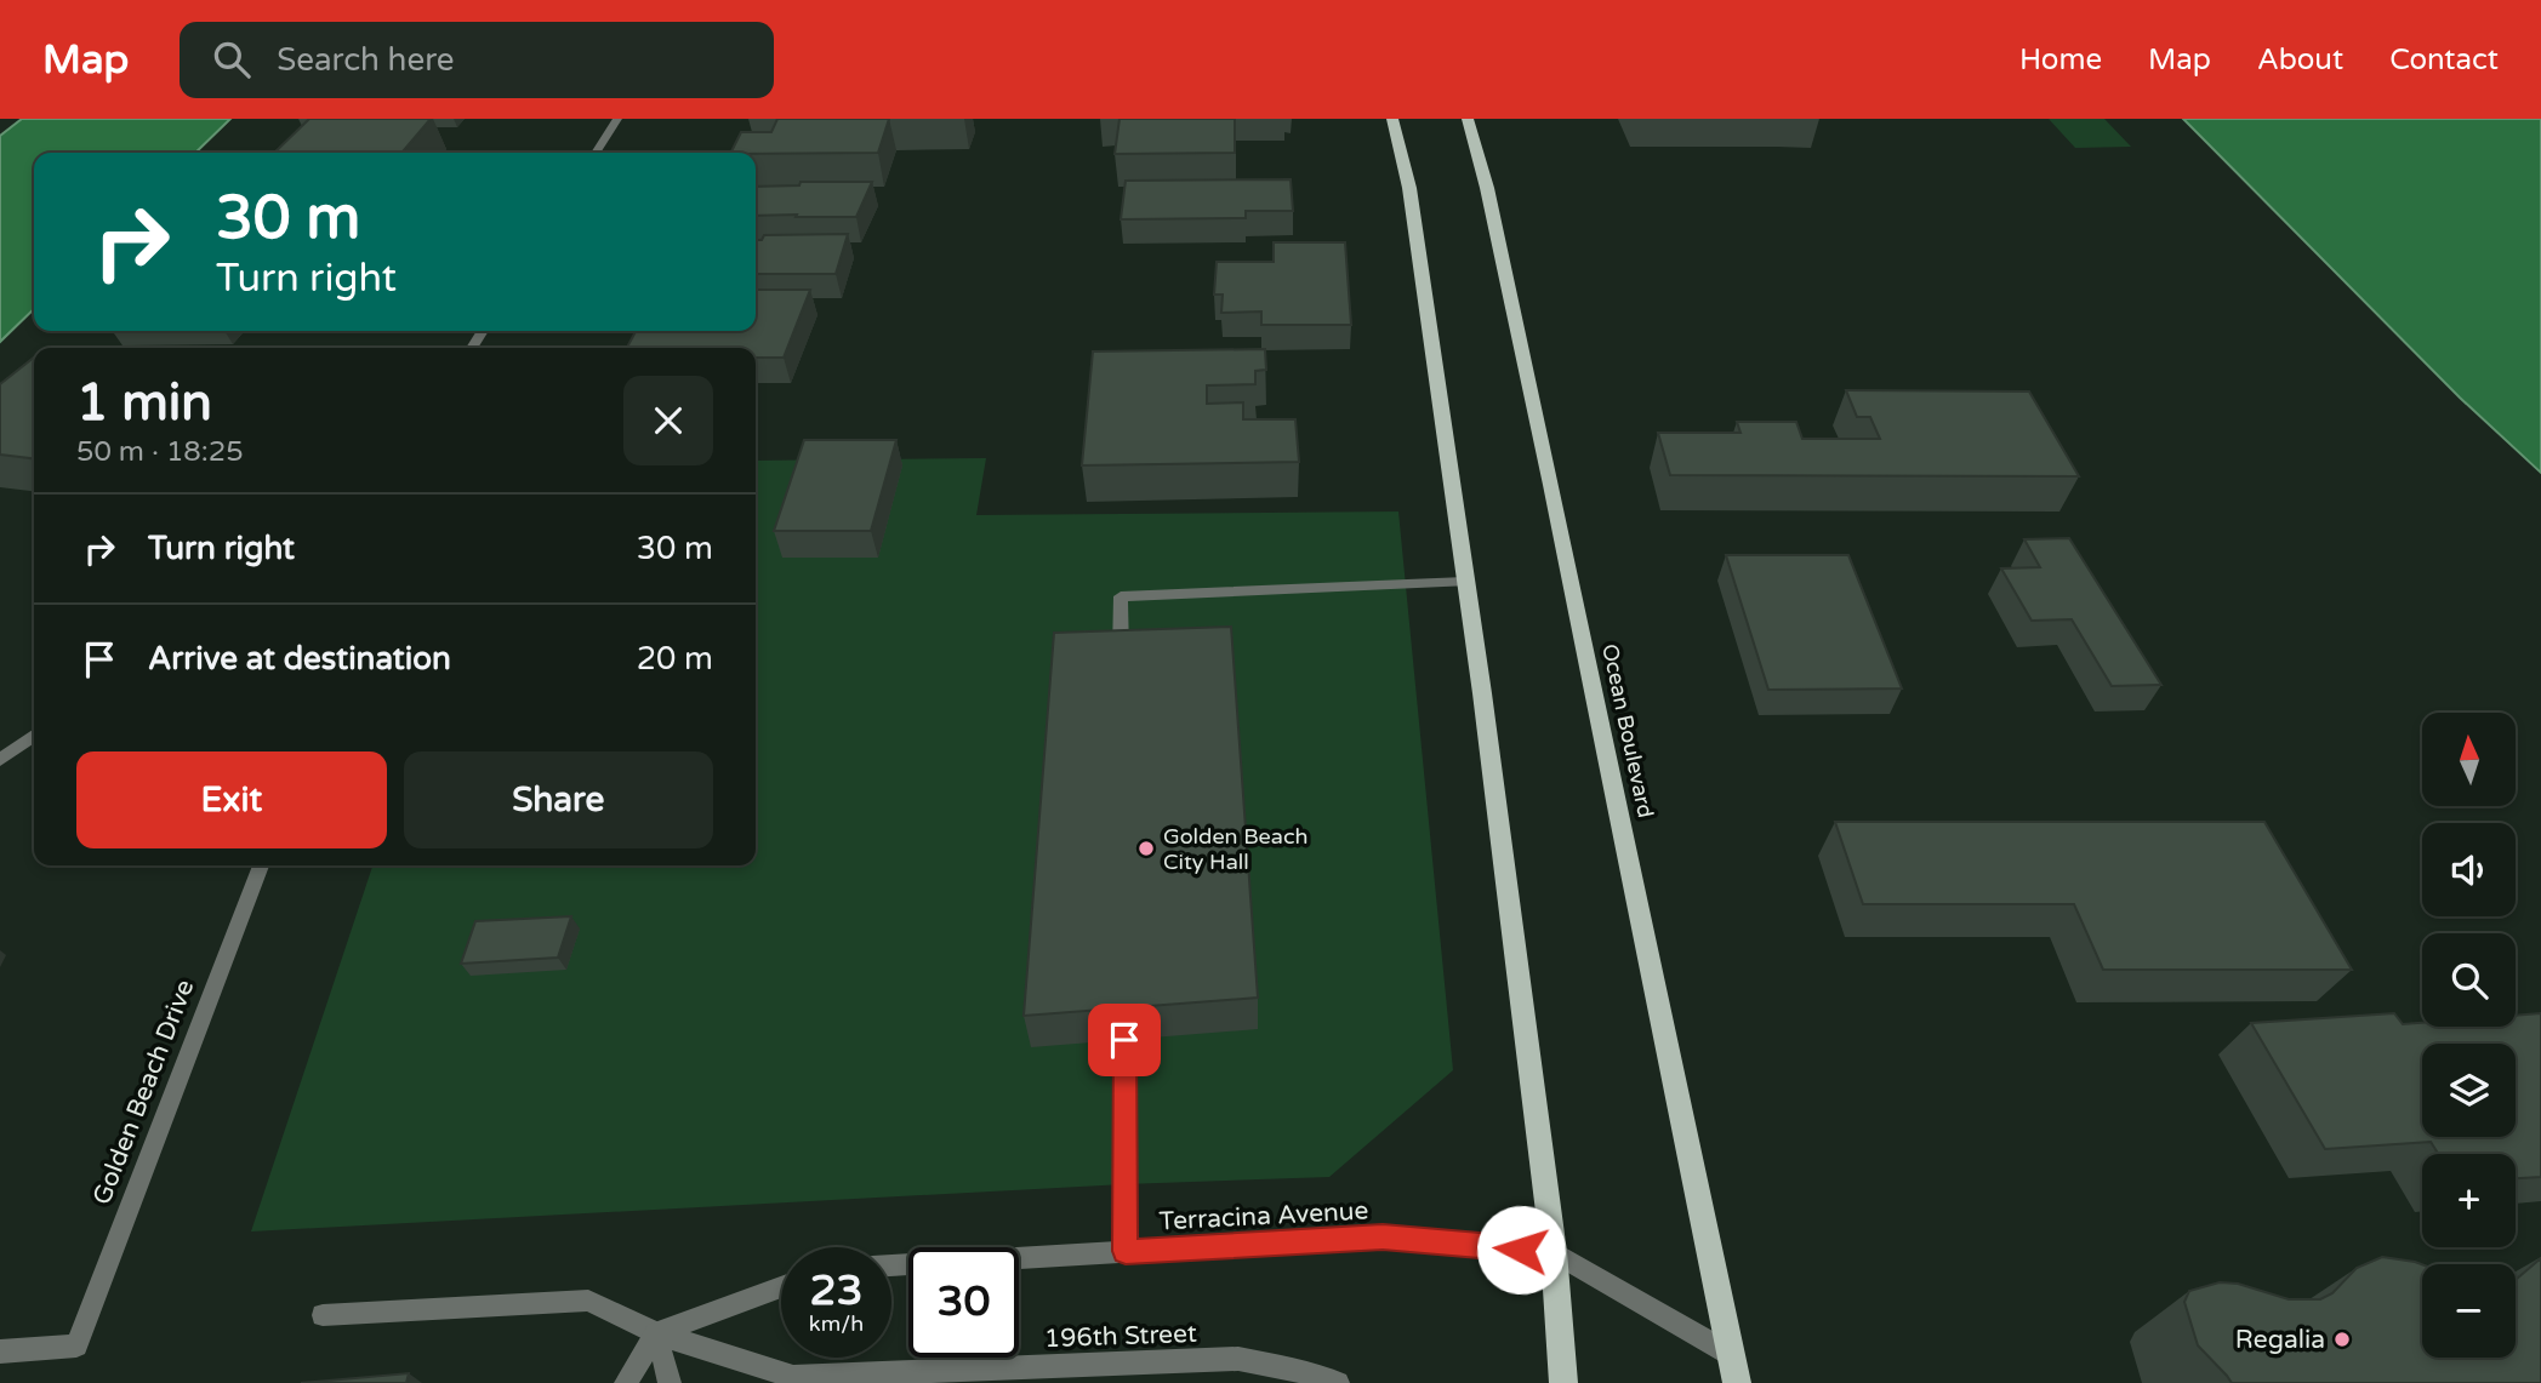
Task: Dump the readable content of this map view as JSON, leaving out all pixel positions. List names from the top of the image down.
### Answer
{
  "streets": {
    "main road": ["Ocean Boulevard"],
    "street": ["Golden Beach Drive", "Terracina Avenue", "196th Street"]
  },
  "crossings": [
    ["Ocean Boulevard", "Terracina Avenue"]
  ],
  "places": ["Golden Beach City Hall", "Regalia"],
  "north": "top",
  "page": {
    "header": "Map",
    "search": "Search here",
    "nav": [
      "Home",
      "Map",
      "About",
      "Contact"
    ],
    "turn": ["30 m", "Turn right"],
    "heading": ["1 min", "50 m · 18:25"],
    "list": [
      {
        "name": "Turn right",
        "value": "30 m"
      },
      {
        "name": "Arrive at destination",
        "value": "20 m"
      }
    ],
    "map_buttons": ["+", "−"],
    "buttons": ["Exit", "Share"],
    "speed": "23 km/h",
    "limit": "30"
  }
}
